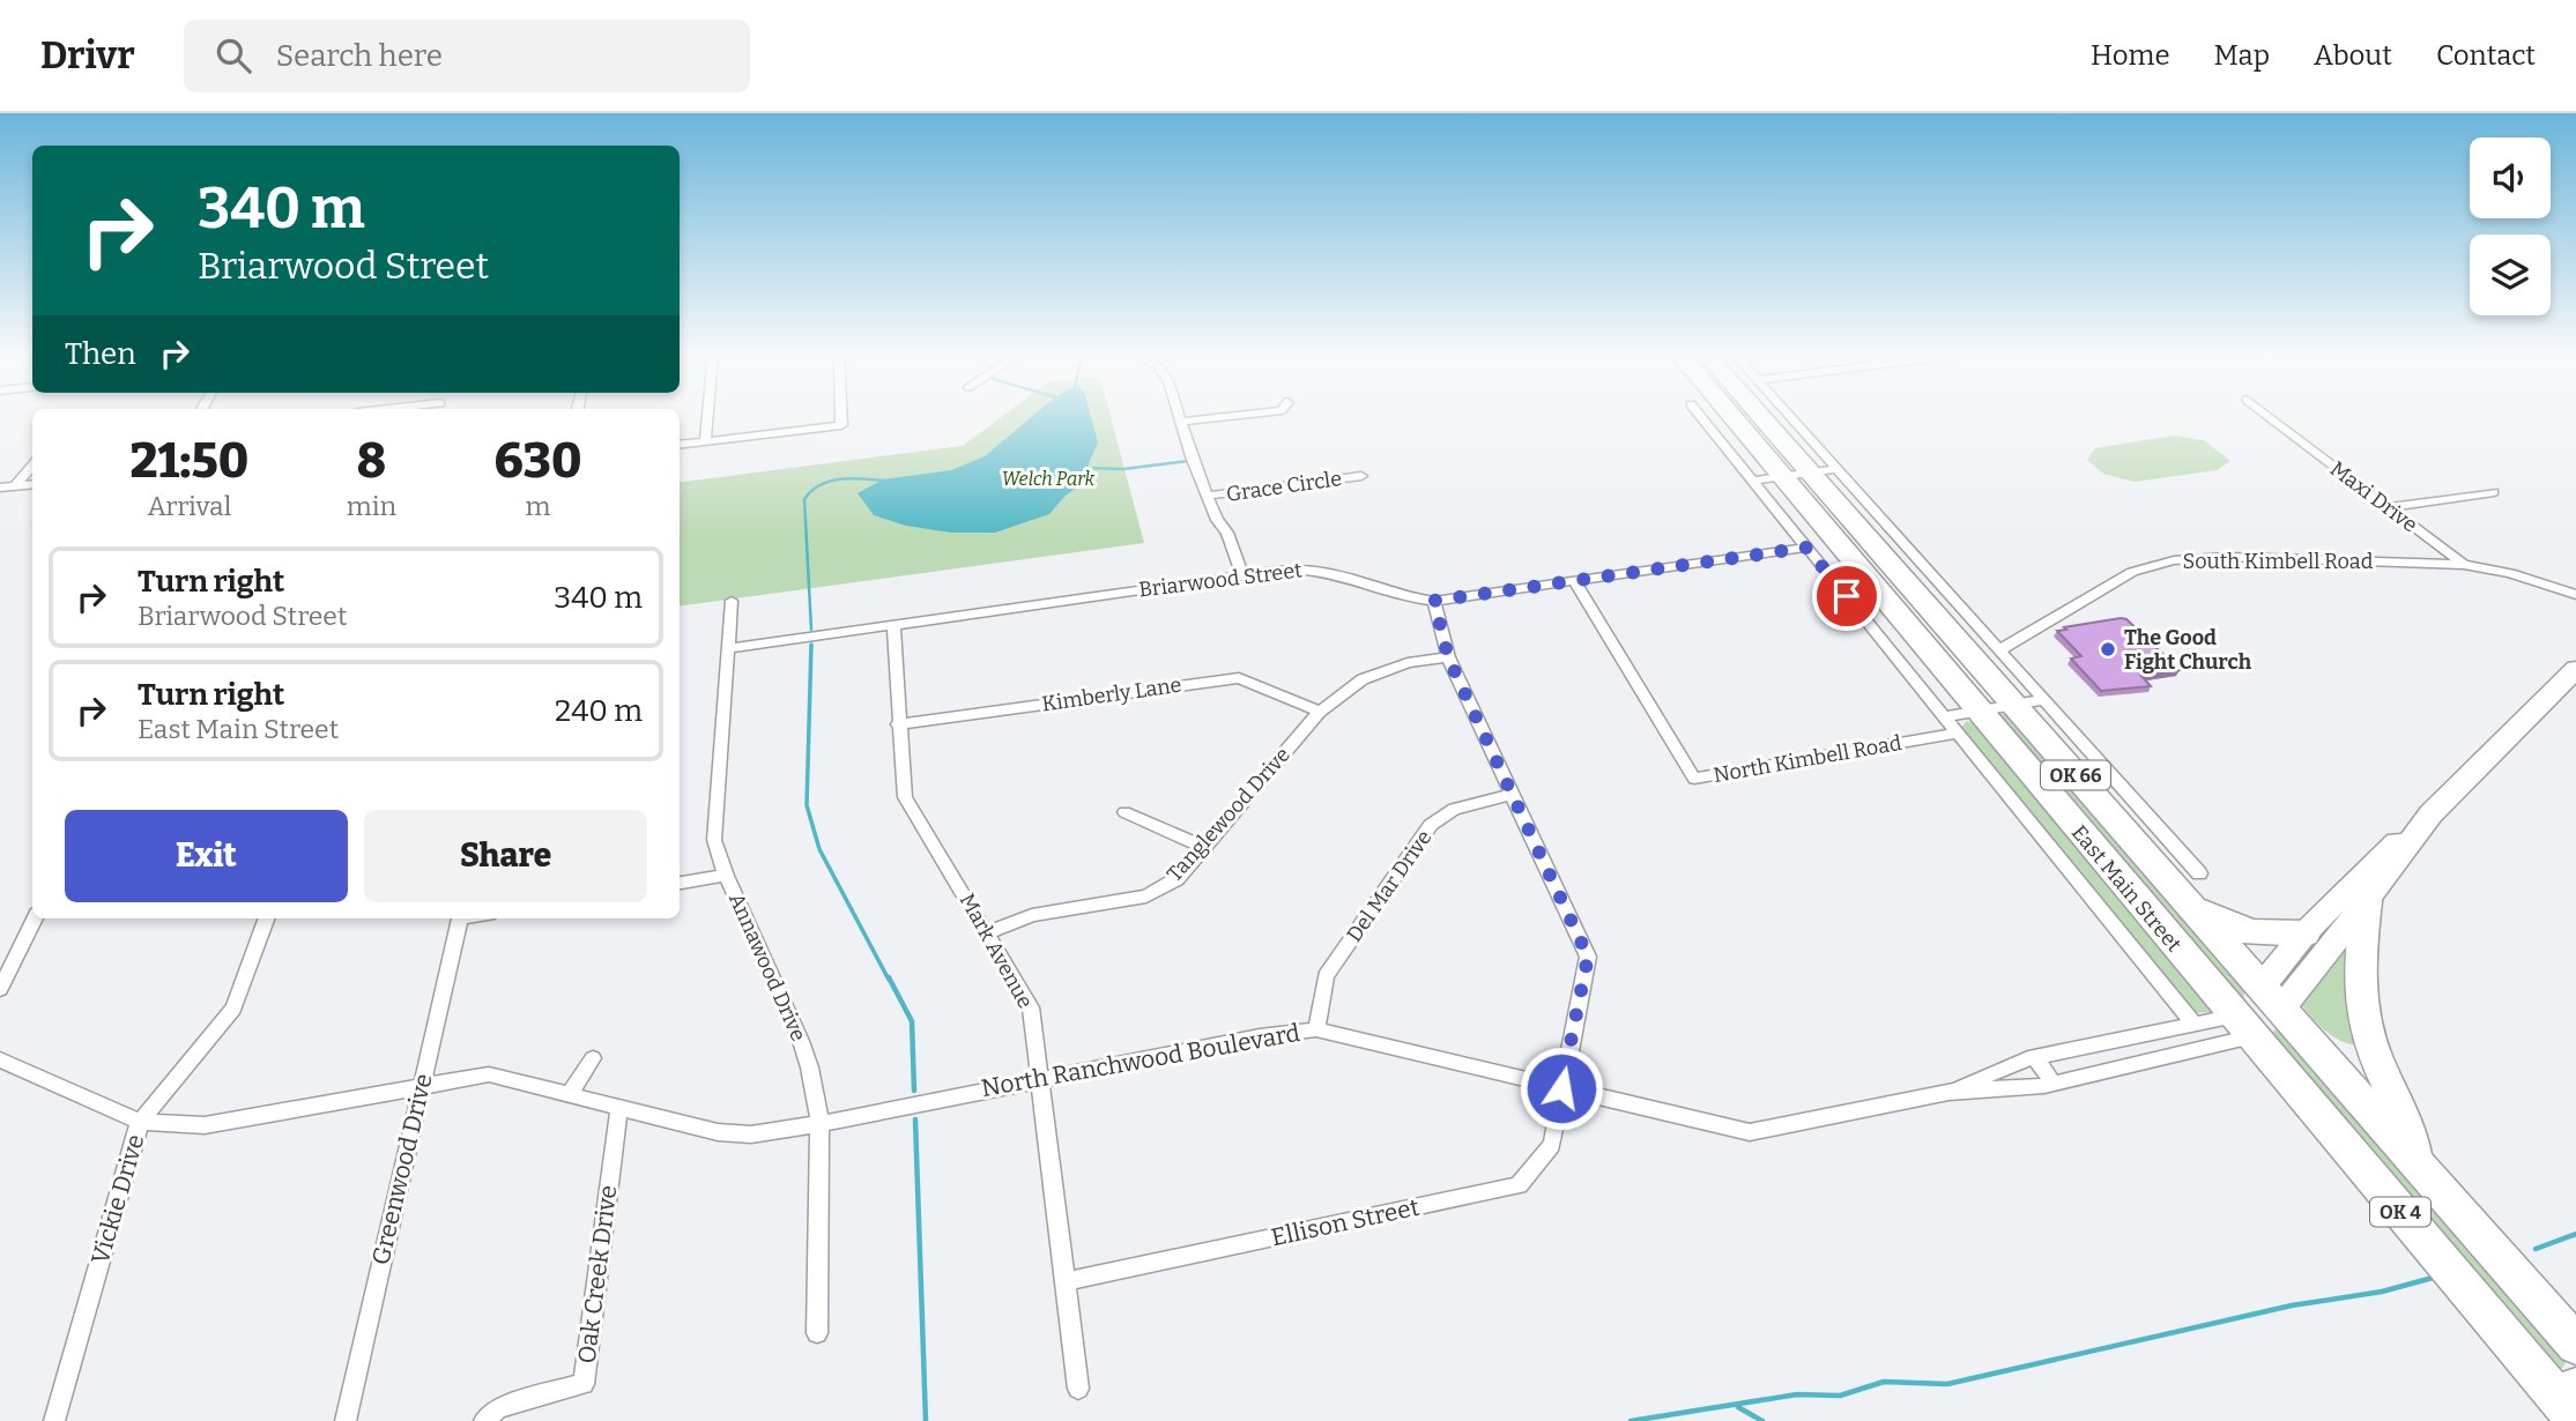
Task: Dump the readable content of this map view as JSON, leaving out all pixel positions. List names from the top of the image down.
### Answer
{
  "streets": {
    "highway": ["OK 66", "East Main Street", "OK 4"],
    "street": [
      "Grace Circle",
      "Maxi Drive",
      "South Kimbell Road",
      "Briarwood Street",
      "Kimberly Lane",
      "North Kimbell Road",
      "Tanglewood Drive",
      "Del Mar Drive",
      "Mark Avenue",
      "Annawood Drive",
      "North Ranchwood Boulevard",
      "Greenwood Drive",
      "Vickie Drive",
      "Ellison Street",
      "Oak Creek Drive"
    ]
  },
  "crossings": [
    ["Maxi Drive", "South Kimbell Road"],
    ["South Kimbell Road", "East Main Street"],
    ["Briarwood Street", "North Kimbell Road"],
    ["Briarwood Street", "East Main Street"],
    ["Briarwood Street", "Mark Avenue"],
    ["Briarwood Street", "Annawood Drive"],
    ["Briarwood Street", "Ellison Street"],
    ["Kimberly Lane", "Tanglewood Drive"],
    ["Kimberly Lane", "Mark Avenue"],
    ["North Kimbell Road", "East Main Street"],
    ["Tanglewood Drive", "Mark Avenue"],
    ["Tanglewood Drive", "Ellison Street"],
    ["Del Mar Drive", "North Ranchwood Boulevard"],
    ["Del Mar Drive", "Ellison Street"],
    ["East Main Street", "North Ranchwood Boulevard"],
    ["East Main Street", "OK 4"],
    ["Mark Avenue", "North Ranchwood Boulevard"],
    ["Mark Avenue", "Ellison Street"],
    ["Annawood Drive", "North Ranchwood Boulevard"],
    ["North Ranchwood Boulevard", "Greenwood Drive"],
    ["North Ranchwood Boulevard", "Vickie Drive"],
    ["North Ranchwood Boulevard", "Ellison Street"],
    ["North Ranchwood Boulevard", "Oak Creek Drive"]
  ],
  "parks": ["Welch Park"],
  "places": ["The Good Fight Church"],
  "page": {
    "header": "Drivr",
    "search": "Search here",
    "nav": [
      "Home",
      "Map",
      "About",
      "Contact"
    ],
    "turn": ["340 m", "Briarwood Street"],
    "then": "Then",
    "eta": [
      "21:50",
      "Arrival",
      "8",
      "min",
      "630",
      "m"
    ],
    "list": [
      {
        "name": "Turn right",
        "note": "Briarwood Street",
        "value": "340 m"
      },
      {
        "name": "Turn right",
        "note": "East Main Street",
        "value": "240 m"
      }
    ],
    "buttons": ["Exit", "Share"]
  }
}
